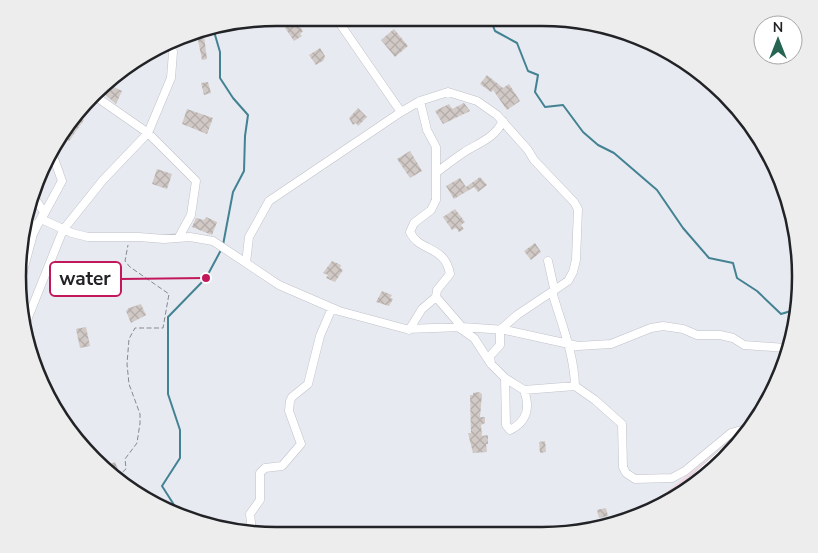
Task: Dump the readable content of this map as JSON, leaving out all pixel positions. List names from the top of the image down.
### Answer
{
  "places": ["water"],
  "north": "top"
}
